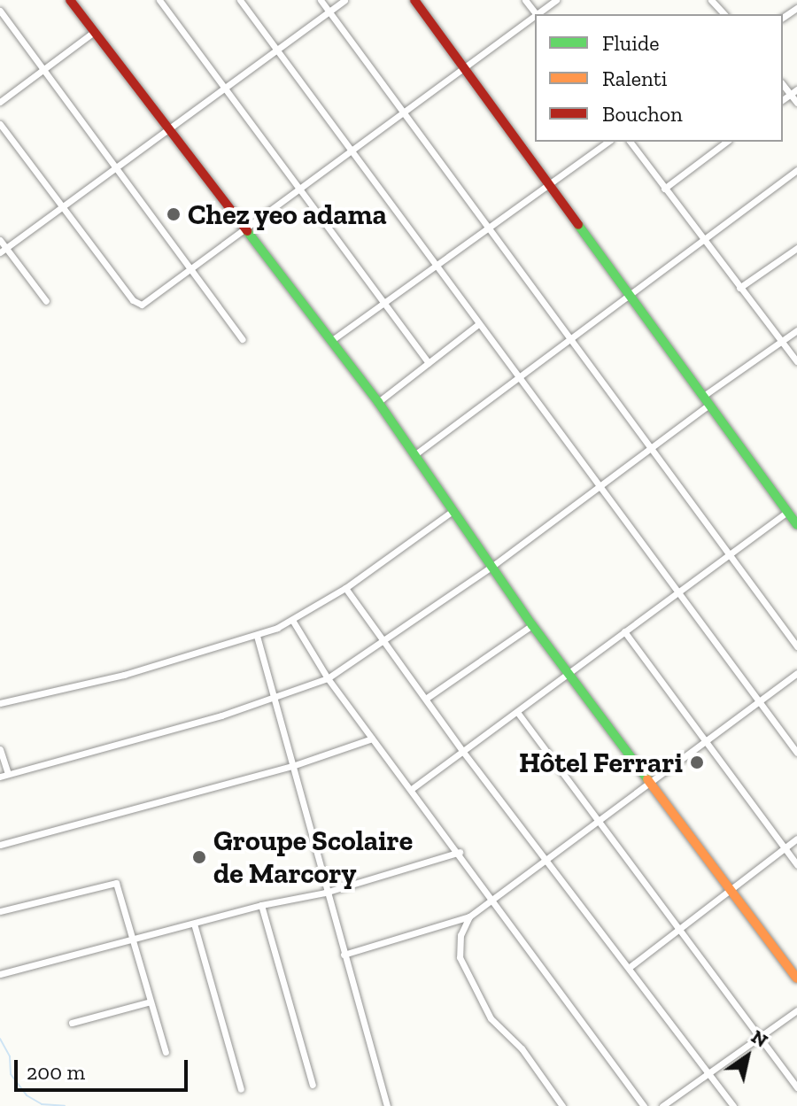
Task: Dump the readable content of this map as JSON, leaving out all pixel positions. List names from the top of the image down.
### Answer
{
  "places": ["Chez yeo adama", "Hôtel Ferrari", "Groupe Scolaire de Marcory"],
  "legend": ["Fluide", "Ralenti", "Bouchon"],
  "scale_bar": "200 m",
  "north": "top right"
}
